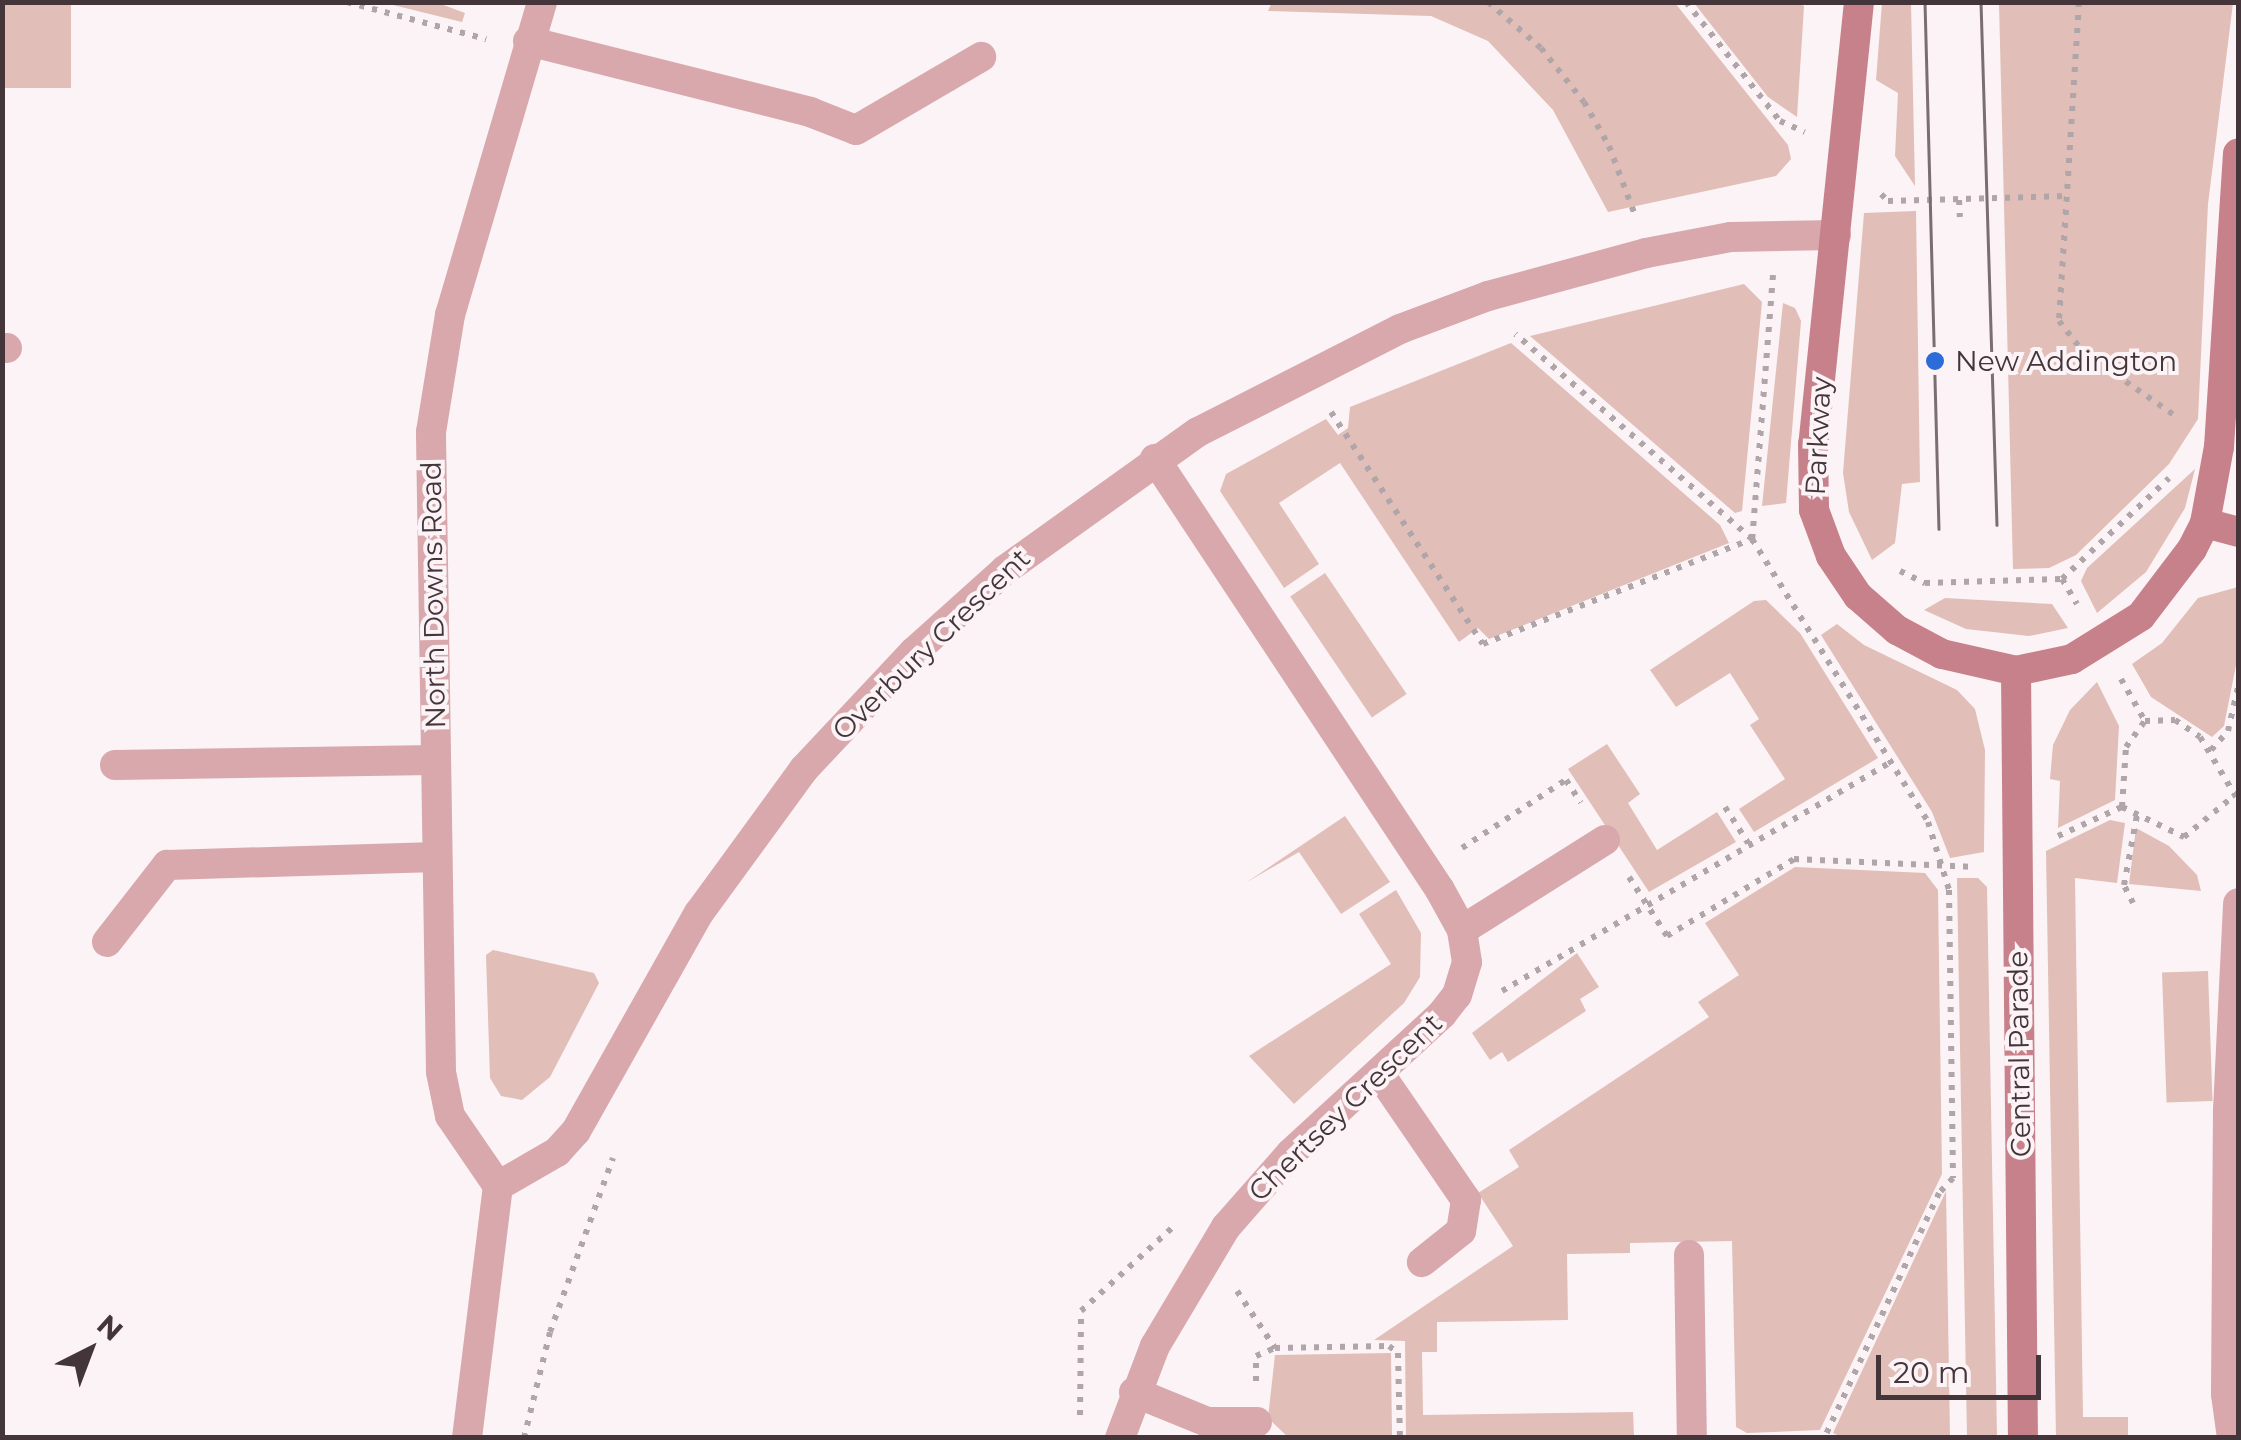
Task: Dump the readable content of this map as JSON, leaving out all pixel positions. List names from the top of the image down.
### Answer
{
  "streets": {
    "street": [
      "Parkway",
      "North Downs Road",
      "Overbury Crescent",
      "Central Parade",
      "Chertsey Crescent"
    ]
  },
  "crossings": [
    ["Parkway", "Overbury Crescent"],
    ["Parkway", "Central Parade"],
    ["North Downs Road", "Overbury Crescent"]
  ],
  "places": ["New Addington"],
  "scale_bar": "20 m",
  "north": "top right"
}
